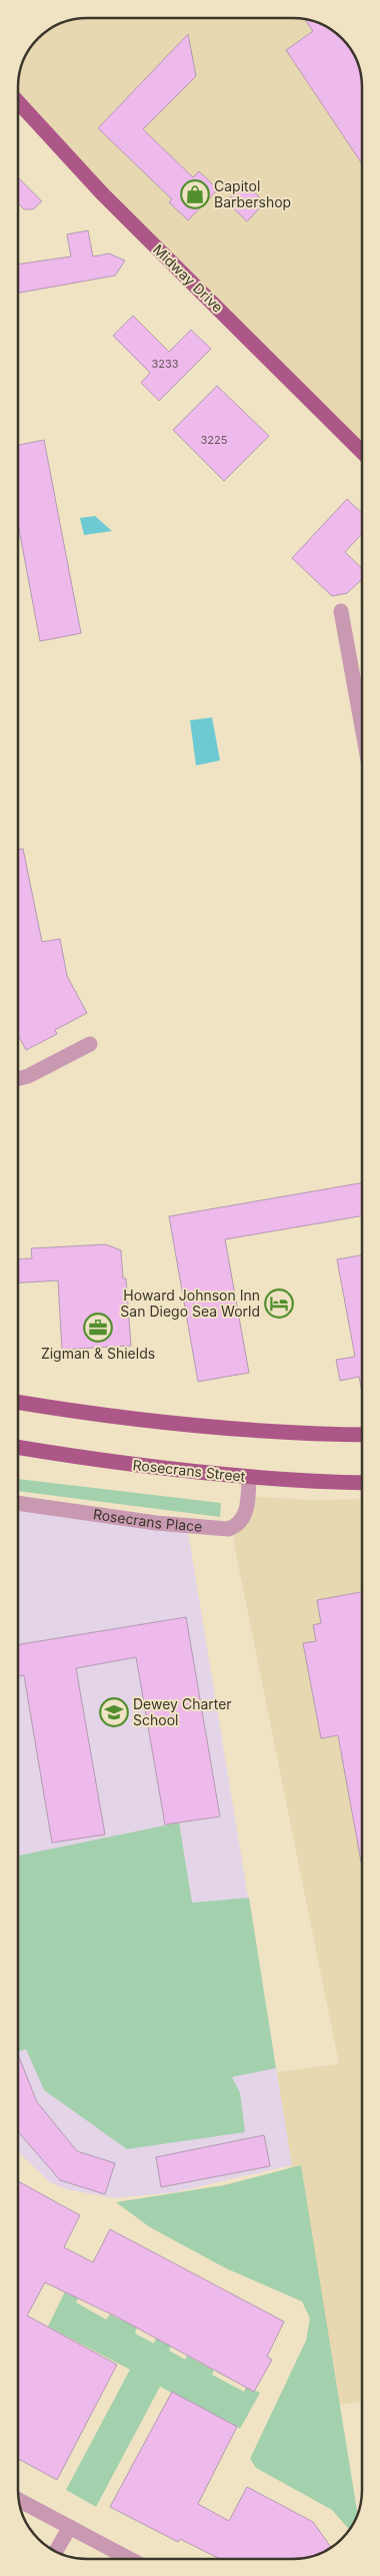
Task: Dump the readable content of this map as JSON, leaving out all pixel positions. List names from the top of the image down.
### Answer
{
  "streets": {
    "main road": ["Midway Drive", "Rosecrans Street"],
    "street": ["Rosecrans Place"]
  },
  "crossings": [
    ["Rosecrans Street", "Rosecrans Place"]
  ],
  "places": {
    "shop": ["Capitol Barbershop"],
    "hotel": ["Howard Johnson Inn San Diego Sea World"],
    "office": ["Zigman & Shields"],
    "school or university": ["Dewey Charter School"]
  },
  "house_numbers": ["3233", "3225"]
}
